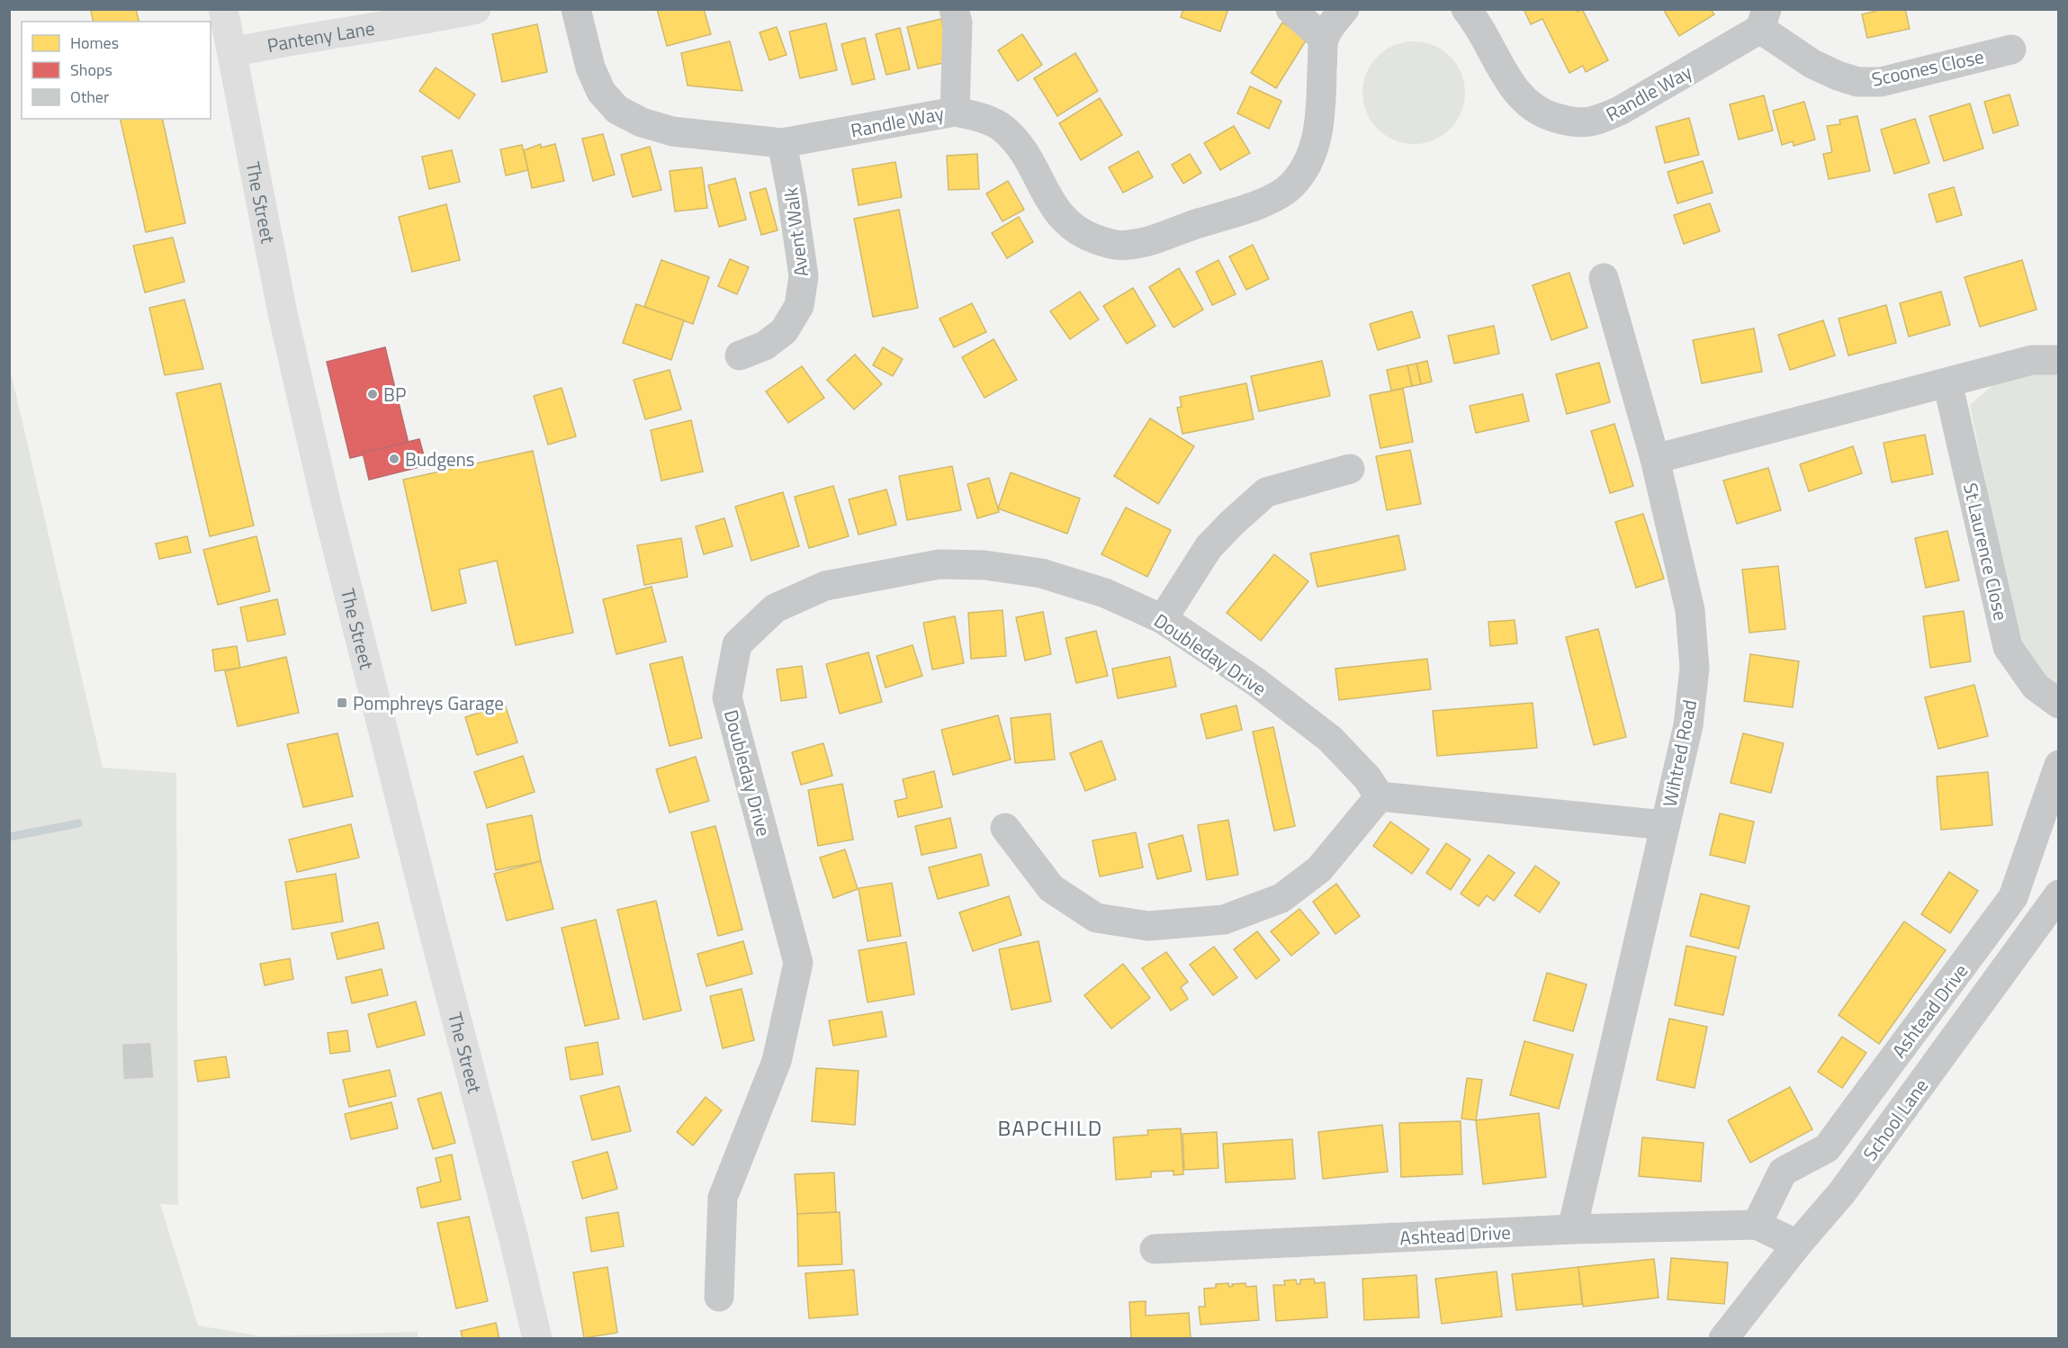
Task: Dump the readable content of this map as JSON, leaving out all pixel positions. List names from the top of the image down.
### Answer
{
  "streets": {
    "main road": ["Panteny Lane", "The Street"],
    "street": [
      "Scoones Close",
      "Randle Way",
      "Avent Walk",
      "St Laurence Close",
      "Doubleday Drive",
      "Wihtred Road",
      "Ashtead Drive",
      "School Lane"
    ]
  },
  "crossings": [
    ["Panteny Lane", "The Street"],
    ["Scoones Close", "Randle Way"],
    ["Randle Way", "Avent Walk"],
    ["Wihtred Road", "Ashtead Drive"],
    ["Ashtead Drive", "School Lane"]
  ],
  "districts": ["BAPCHILD"],
  "places": {
    "other": ["BP", "Budgens"],
    "transit": ["Pomphreys Garage"]
  },
  "legend": ["Homes", "Shops", "Other"]
}
